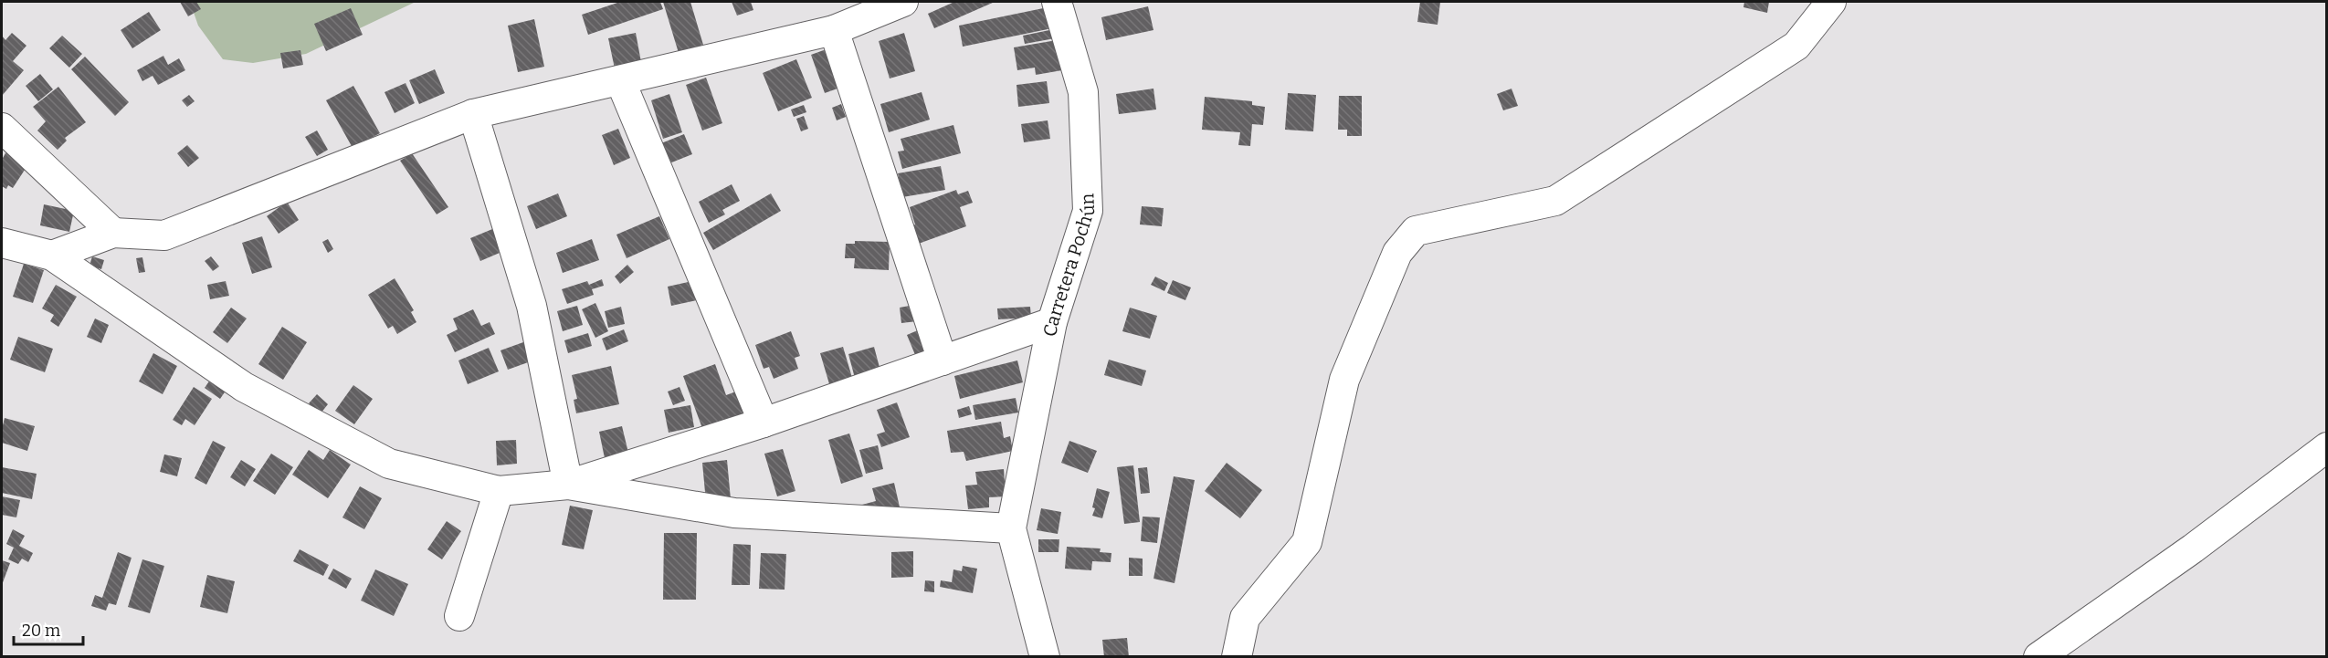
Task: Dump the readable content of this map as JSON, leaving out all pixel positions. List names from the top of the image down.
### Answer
{
  "streets": {
    "street": ["Carretera Pochún"]
  },
  "scale_bar": "20 m"
}
